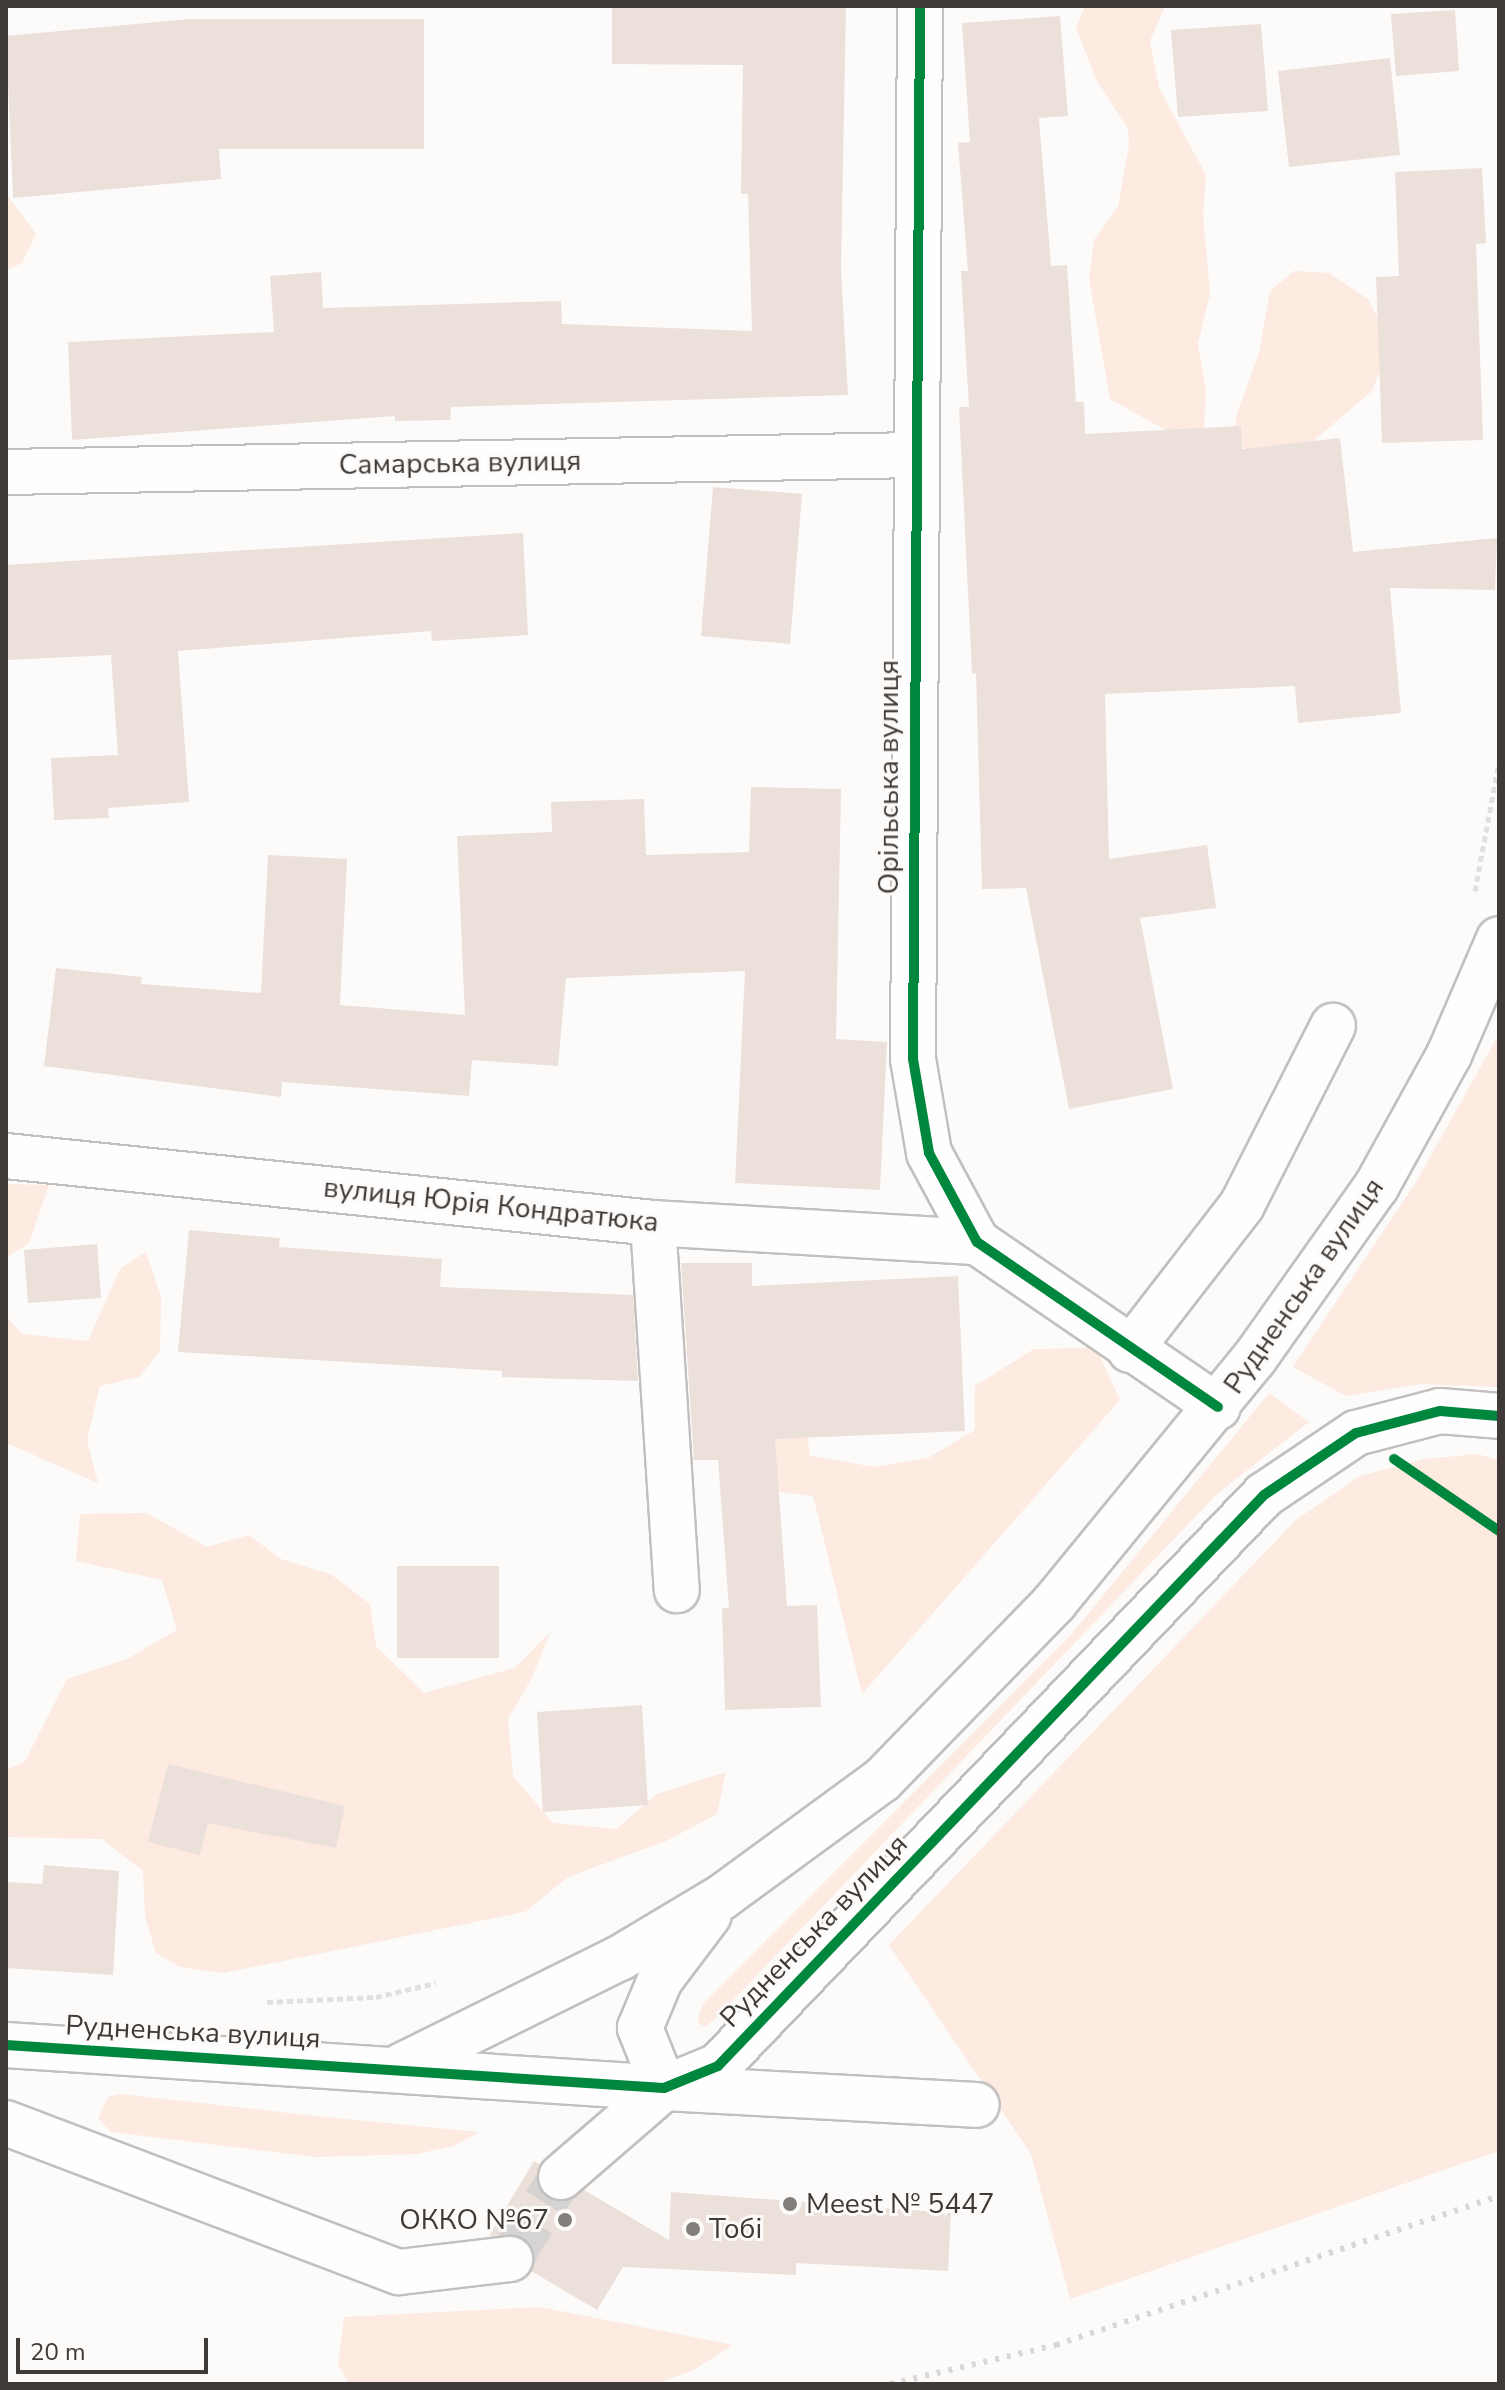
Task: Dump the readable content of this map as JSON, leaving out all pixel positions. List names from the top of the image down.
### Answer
{
  "streets": {
    "street": [
      "Самарська вулиця",
      "Орільська вулиця",
      "вулиця Юрія Кондратюка",
      "Рудненська вулиця"
    ]
  },
  "crossings": [
    ["Самарська вулиця", "Орільська вулиця"],
    ["Орільська вулиця", "вулиця Юрія Кондратюка"],
    ["Орільська вулиця", "Рудненська вулиця"]
  ],
  "places": ["Meest № 5447", "ОККО №67", "Тобі"],
  "scale_bar": "20 m"
}
